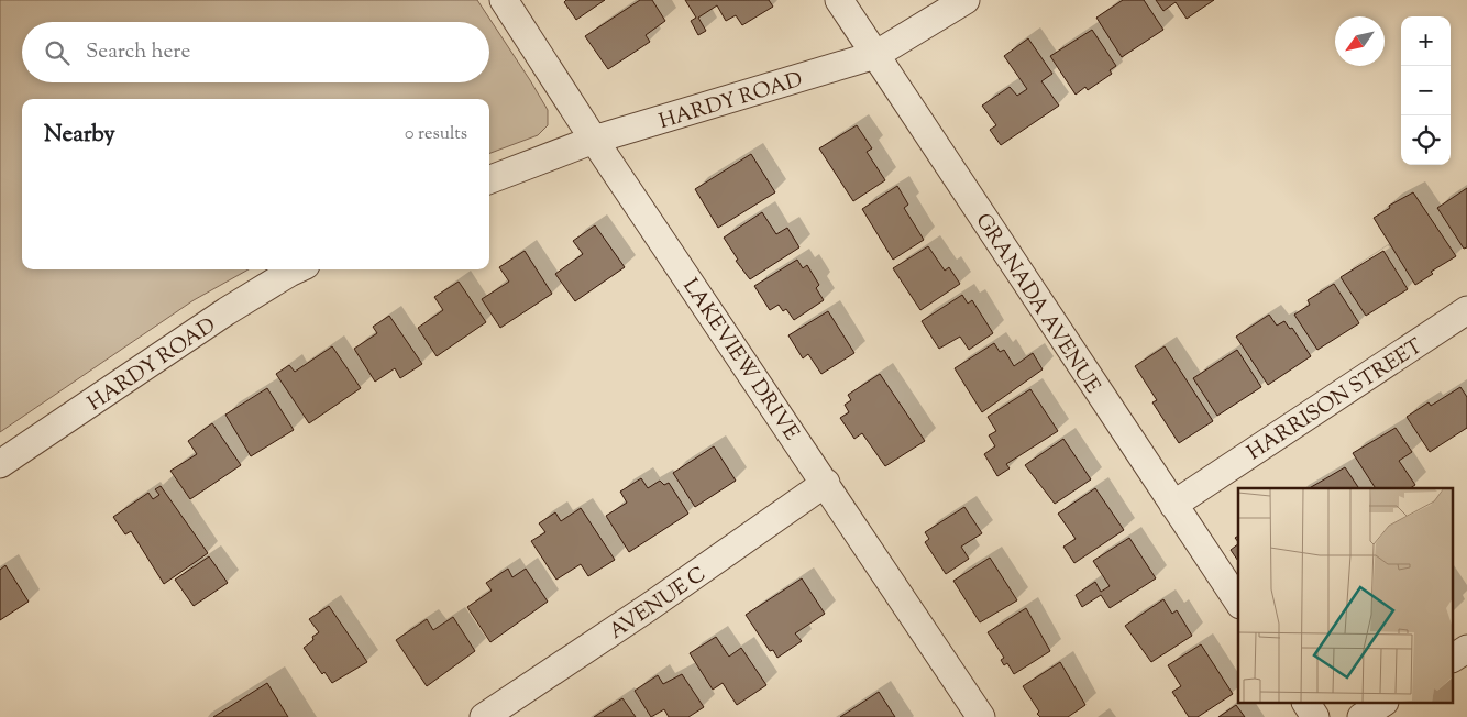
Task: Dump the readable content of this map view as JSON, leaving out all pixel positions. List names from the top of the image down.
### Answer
{
  "streets": {
    "street": [
      "HARDY ROAD",
      "GRANADA AVENUE",
      "LAKEVIEW DRIVE",
      "HARRISON STREET",
      "AVENUE C"
    ]
  },
  "crossings": [
    ["HARDY ROAD", "GRANADA AVENUE"],
    ["HARDY ROAD", "LAKEVIEW DRIVE"],
    ["GRANADA AVENUE", "HARRISON STREET"],
    ["LAKEVIEW DRIVE", "AVENUE C"]
  ],
  "north": "bottom left",
  "page": {
    "map_buttons": ["+", "−"],
    "search": "Search here",
    "heading": ["Nearby", "0 results"]
  }
}
